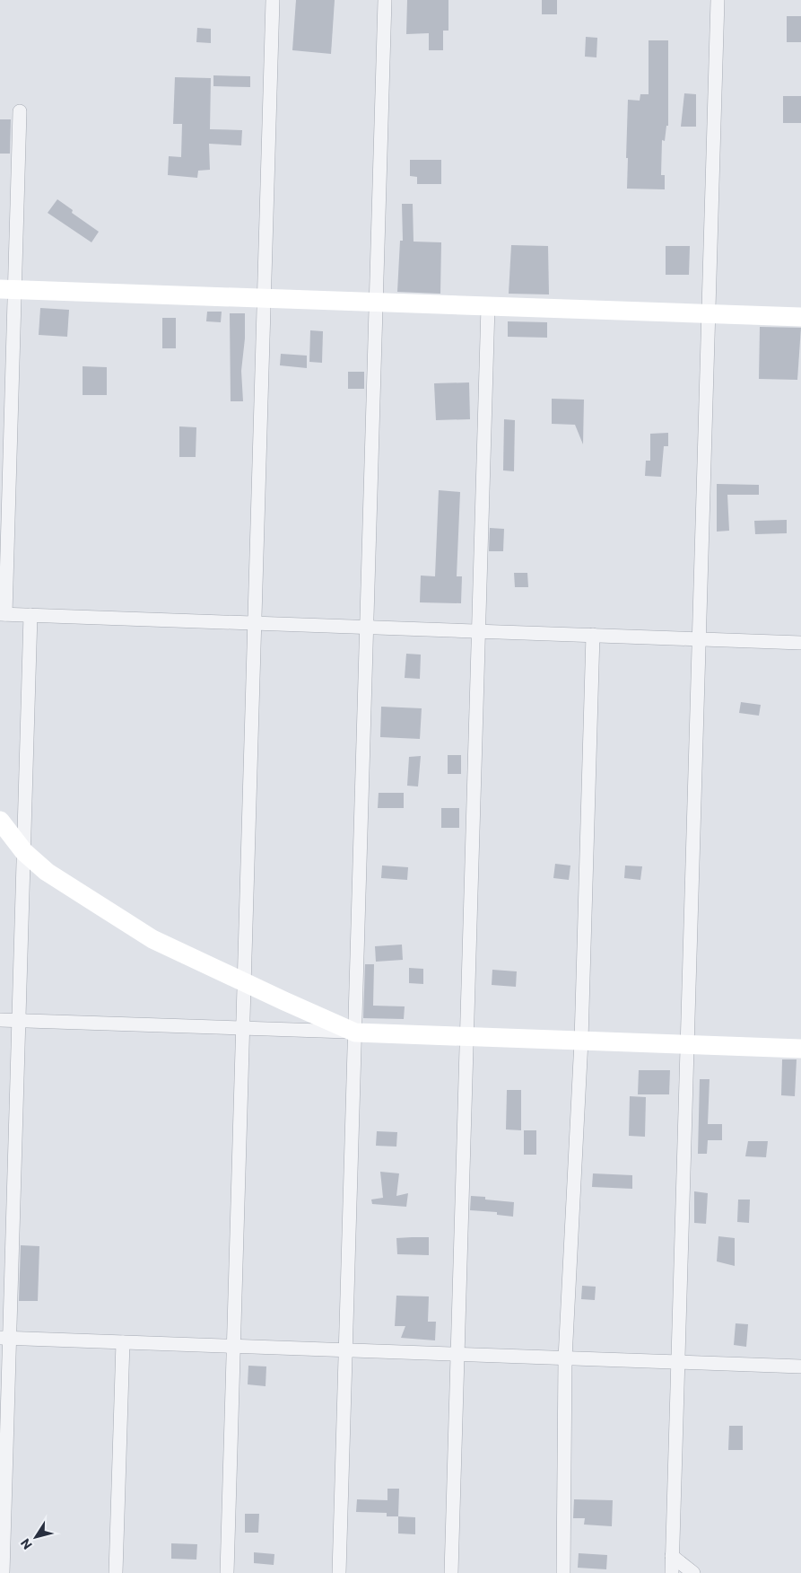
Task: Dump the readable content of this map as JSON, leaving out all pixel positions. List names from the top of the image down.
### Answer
{
  "north": "bottom left"
}
